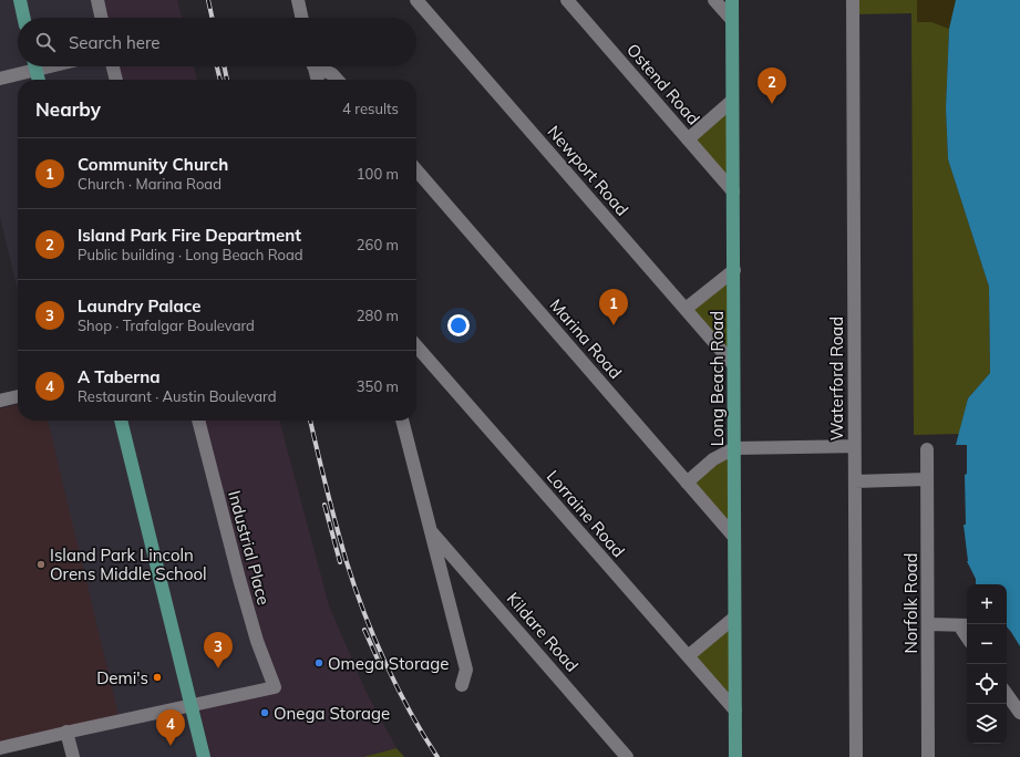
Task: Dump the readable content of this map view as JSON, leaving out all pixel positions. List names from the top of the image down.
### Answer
{
  "streets": {
    "main road": ["Long Beach Road"],
    "street": [
      "Ostend Road",
      "Newport Road",
      "Marina Road",
      "Waterford Road",
      "Lorraine Road",
      "Industrial Place",
      "Norfolk Road",
      "Kildare Road"
    ]
  },
  "crossings": [
    ["Ostend Road", "Long Beach Road"],
    ["Newport Road", "Long Beach Road"],
    ["Marina Road", "Long Beach Road"],
    ["Long Beach Road", "Lorraine Road"]
  ],
  "places": [
    "Island Park Lincoln Orens Middle School",
    "Omega Storage",
    "Demi's",
    "Onega Storage"
  ],
  "page": {
    "search": "Search here",
    "pins": [
      "2",
      "1",
      "3",
      "4"
    ],
    "heading": ["Nearby", "4 results"],
    "list": [
      {
        "mark": "1",
        "name": "Community Church",
        "note": "Church · Marina Road",
        "value": "100 m"
      },
      {
        "mark": "2",
        "name": "Island Park Fire Department",
        "note": "Public building · Long Beach Road",
        "value": "260 m"
      },
      {
        "mark": "3",
        "name": "Laundry Palace",
        "note": "Shop · Trafalgar Boulevard",
        "value": "280 m"
      },
      {
        "mark": "4",
        "name": "A Taberna",
        "note": "Restaurant · Austin Boulevard",
        "value": "350 m"
      }
    ],
    "map_buttons": ["+", "−"]
  }
}
